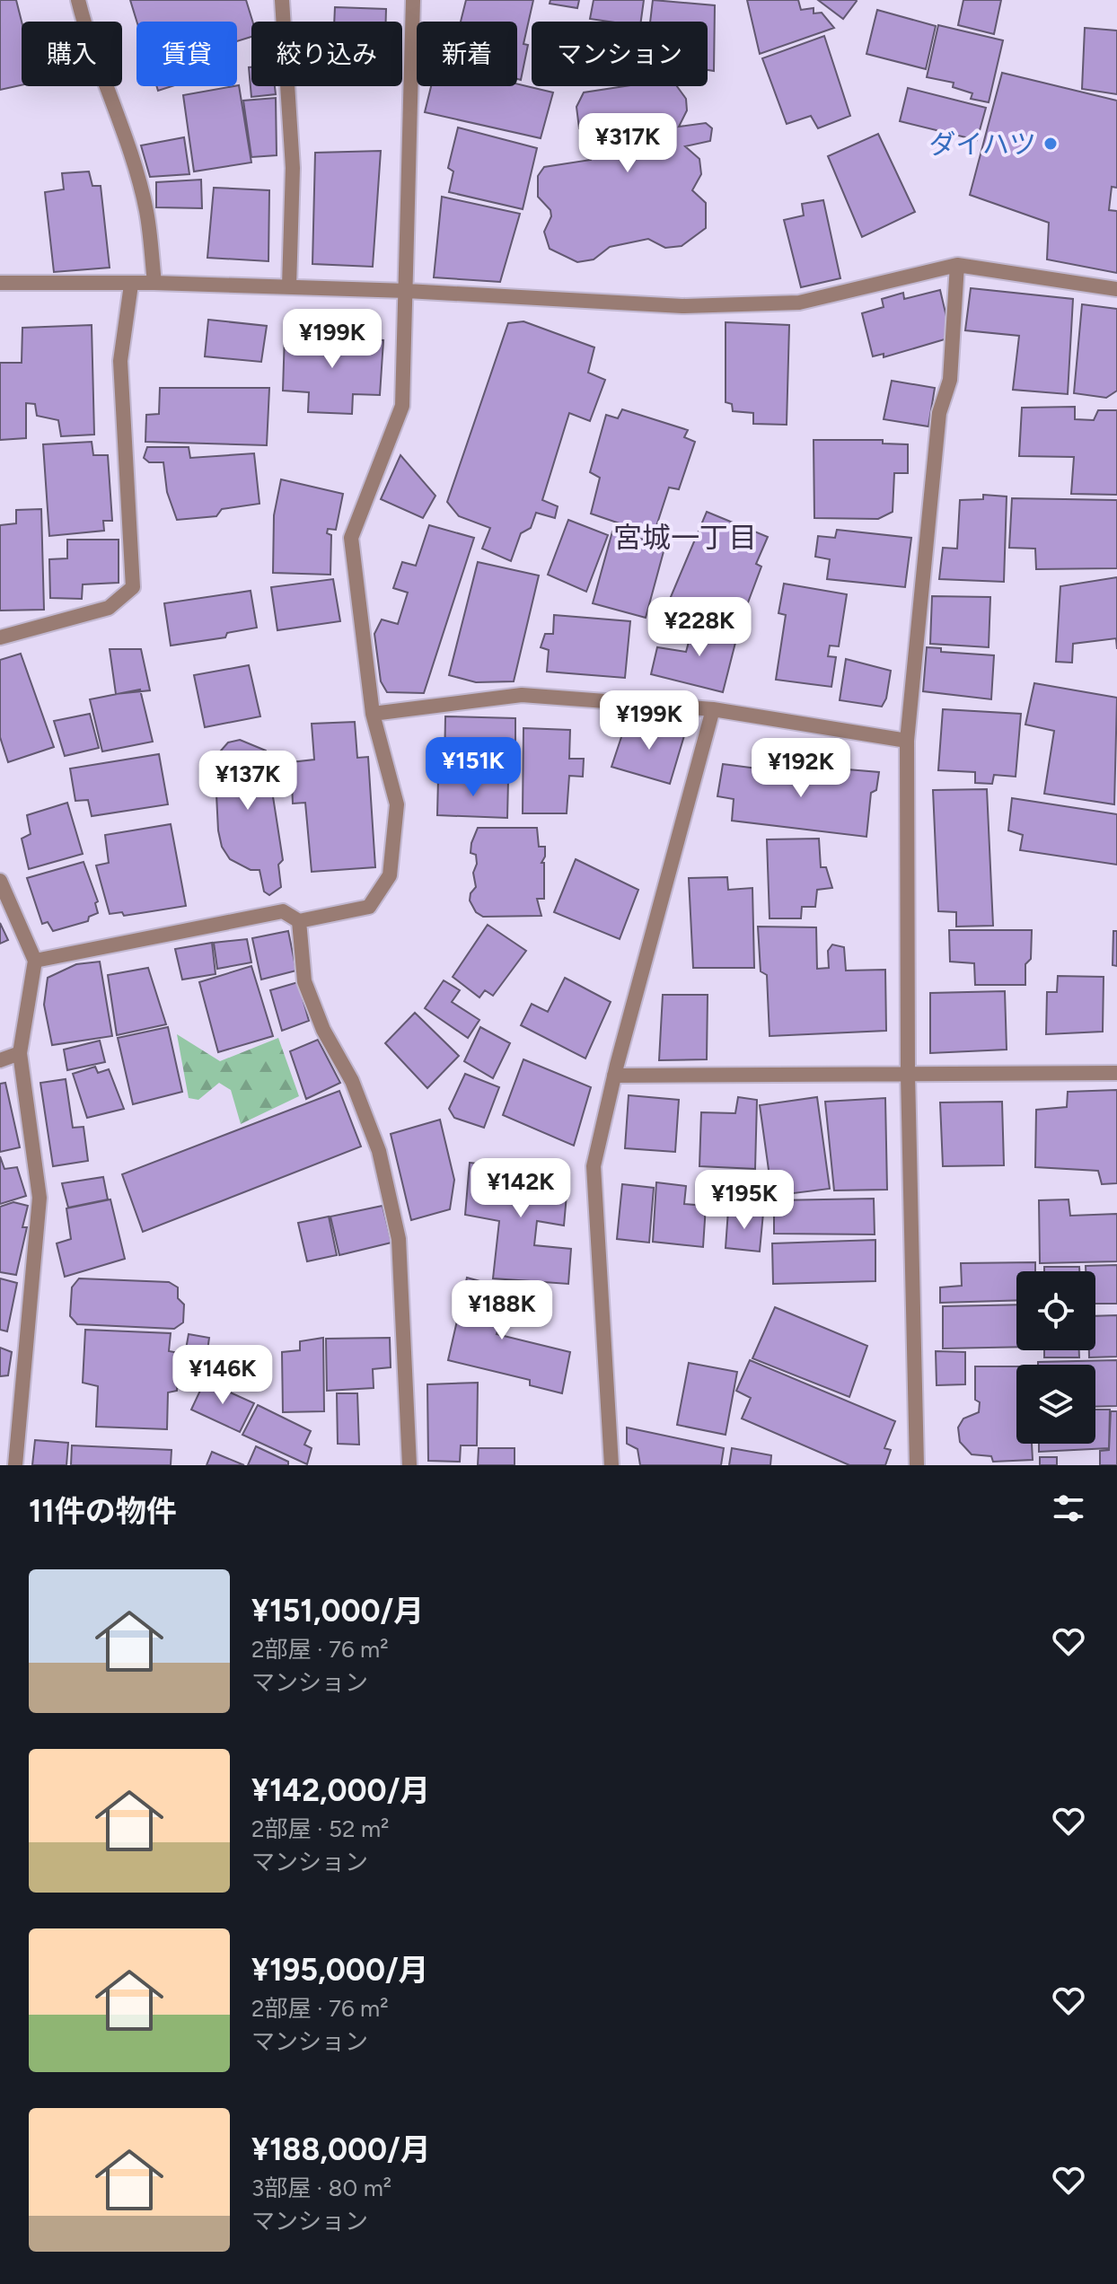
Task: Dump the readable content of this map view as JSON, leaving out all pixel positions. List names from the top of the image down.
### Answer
{
  "districts": ["宮城一丁目"],
  "places": ["ダイハツ"],
  "page": {
    "chip": [
      "購入",
      "賃貸",
      "絞り込み",
      "新着",
      "マンション"
    ],
    "price": [
      "¥317K",
      "¥199K",
      "¥228K",
      "¥199K",
      "¥151K",
      "¥192K",
      "¥137K",
      "¥142K",
      "¥195K",
      "¥188K",
      "¥146K"
    ],
    "heading": "11件の物件",
    "list": [
      {
        "name": "¥151,000/月",
        "note": "2部屋 · 76 m² · マンション"
      },
      {
        "name": "¥142,000/月",
        "note": "2部屋 · 52 m² · マンション"
      },
      {
        "name": "¥195,000/月",
        "note": "2部屋 · 76 m² · マンション"
      },
      {
        "name": "¥188,000/月",
        "note": "3部屋 · 80 m² · マンション"
      }
    ]
  }
}
